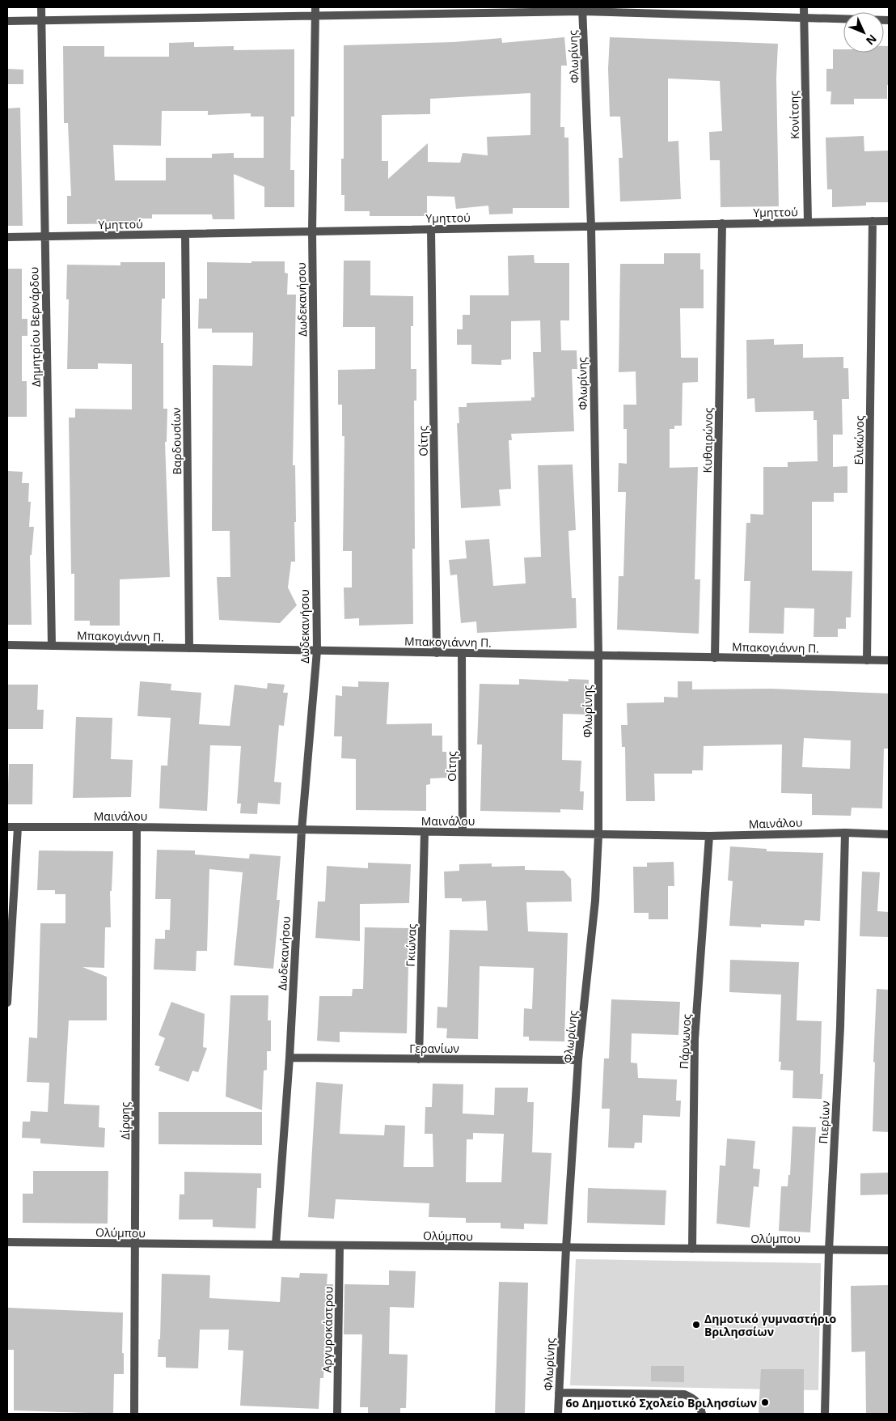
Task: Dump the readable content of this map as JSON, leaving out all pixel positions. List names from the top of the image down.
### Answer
{
  "streets": {
    "street": [
      "Φλωρίνης",
      "Κονίτσης",
      "Υμηττού",
      "Δωδεκανήσου",
      "Δημητρίου Βερνάρδου",
      "Κυθαιρώνος",
      "Ελικώνος",
      "Βαρδουσίων",
      "Οίτης",
      "Μπακογιάννη Π.",
      "Μαινάλου",
      "Γκιώνας",
      "Πάρνωνος",
      "Γερανίων",
      "Δίρφης",
      "Πιερίων",
      "Ολύμπου",
      "Αργυροκάστρου"
    ]
  },
  "crossings": [
    ["Φλωρίνης", "Υμηττού"],
    ["Φλωρίνης", "Μπακογιάννη Π."],
    ["Φλωρίνης", "Μαινάλου"],
    ["Φλωρίνης", "Γερανίων"],
    ["Φλωρίνης", "Ολύμπου"],
    ["Κονίτσης", "Υμηττού"],
    ["Υμηττού", "Δωδεκανήσου"],
    ["Υμηττού", "Δημητρίου Βερνάρδου"],
    ["Υμηττού", "Κυθαιρώνος"],
    ["Υμηττού", "Ελικώνος"],
    ["Υμηττού", "Βαρδουσίων"],
    ["Υμηττού", "Οίτης"],
    ["Δωδεκανήσου", "Μπακογιάννη Π."],
    ["Δωδεκανήσου", "Μαινάλου"],
    ["Δωδεκανήσου", "Γερανίων"],
    ["Δωδεκανήσου", "Ολύμπου"],
    ["Δημητρίου Βερνάρδου", "Μπακογιάννη Π."],
    ["Κυθαιρώνος", "Μπακογιάννη Π."],
    ["Ελικώνος", "Μπακογιάννη Π."],
    ["Βαρδουσίων", "Μπακογιάννη Π."],
    ["Οίτης", "Μπακογιάννη Π."],
    ["Οίτης", "Μαινάλου"],
    ["Μαινάλου", "Γκιώνας"],
    ["Μαινάλου", "Πάρνωνος"],
    ["Μαινάλου", "Δίρφης"],
    ["Μαινάλου", "Πιερίων"],
    ["Γκιώνας", "Γερανίων"],
    ["Πάρνωνος", "Ολύμπου"],
    ["Δίρφης", "Ολύμπου"],
    ["Πιερίων", "Ολύμπου"],
    ["Ολύμπου", "Αργυροκάστρου"]
  ],
  "places": ["Δημοτικό γυμναστήριο Βριλησσίων", "6ο Δημοτικό Σχολείο Βριλησσίων"],
  "north": "bottom right"
}
